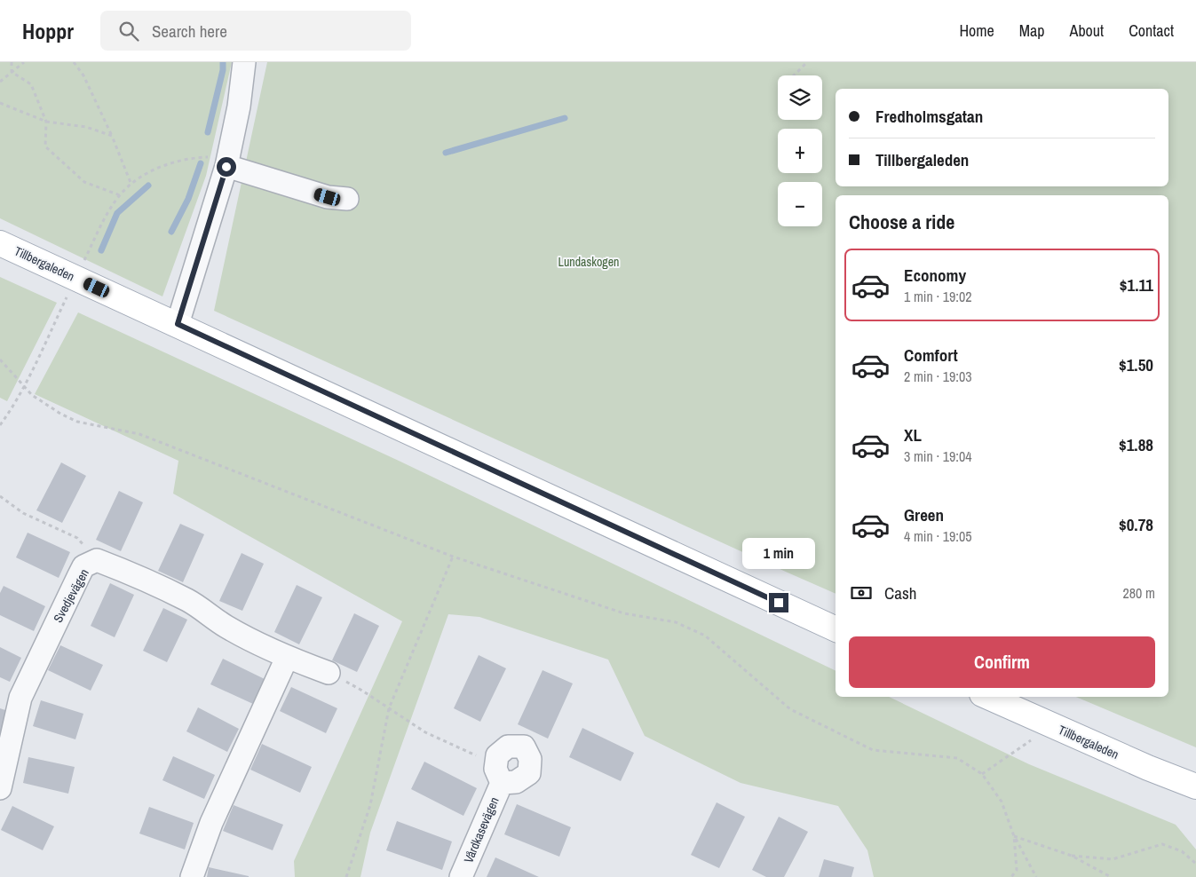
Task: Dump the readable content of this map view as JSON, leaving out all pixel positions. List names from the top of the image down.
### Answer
{
  "streets": {
    "main road": ["Tillbergaleden"],
    "street": ["Svedjevägen", "Vårdkasevägen"]
  },
  "parks": ["Lundaskogen"],
  "page": {
    "header": "Hoppr",
    "search": "Search here",
    "nav": [
      "Home",
      "Map",
      "About",
      "Contact"
    ],
    "map_buttons": ["+", "−"],
    "banner": ["Fredholmsgatan", "Tillbergaleden"],
    "heading": "Choose a ride",
    "list": [
      {
        "name": "Economy",
        "note": "1 min · 19:02",
        "value": "$1.11"
      },
      {
        "name": "Comfort",
        "note": "2 min · 19:03",
        "value": "$1.50"
      },
      {
        "name": "XL",
        "note": "3 min · 19:04",
        "value": "$1.88"
      },
      {
        "name": "Green",
        "note": "4 min · 19:05",
        "value": "$0.78"
      }
    ],
    "bubble": "1 min",
    "pay": ["Cash", "280 m"],
    "buttons": "Confirm"
  }
}
